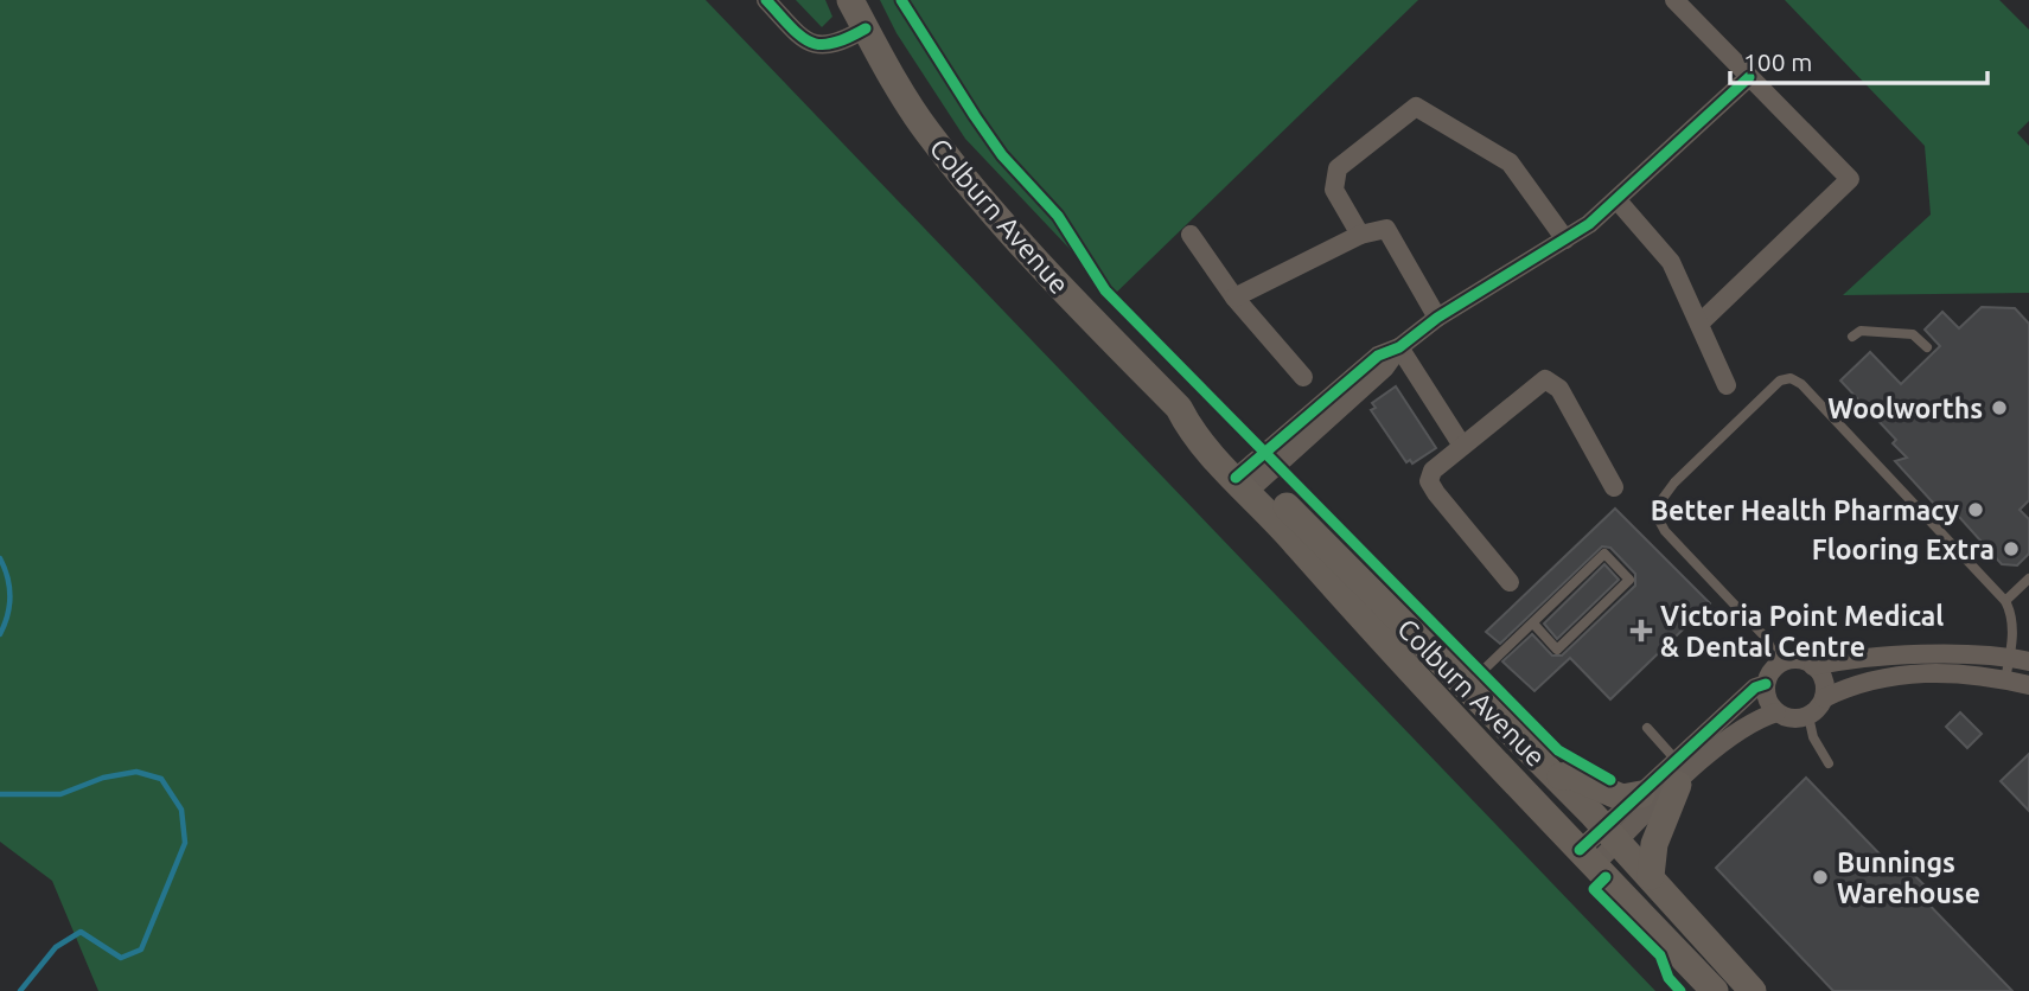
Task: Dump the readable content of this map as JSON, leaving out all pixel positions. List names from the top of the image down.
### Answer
{
  "streets": {
    "main road": ["Colburn Avenue"]
  },
  "places": {
    "other": [
      "Woolworths",
      "Better Health Pharmacy",
      "Flooring Extra",
      "Bunnings Warehouse"
    ],
    "health": ["Victoria Point Medical & Dental Centre"]
  },
  "scale_bar": "100 m"
}
